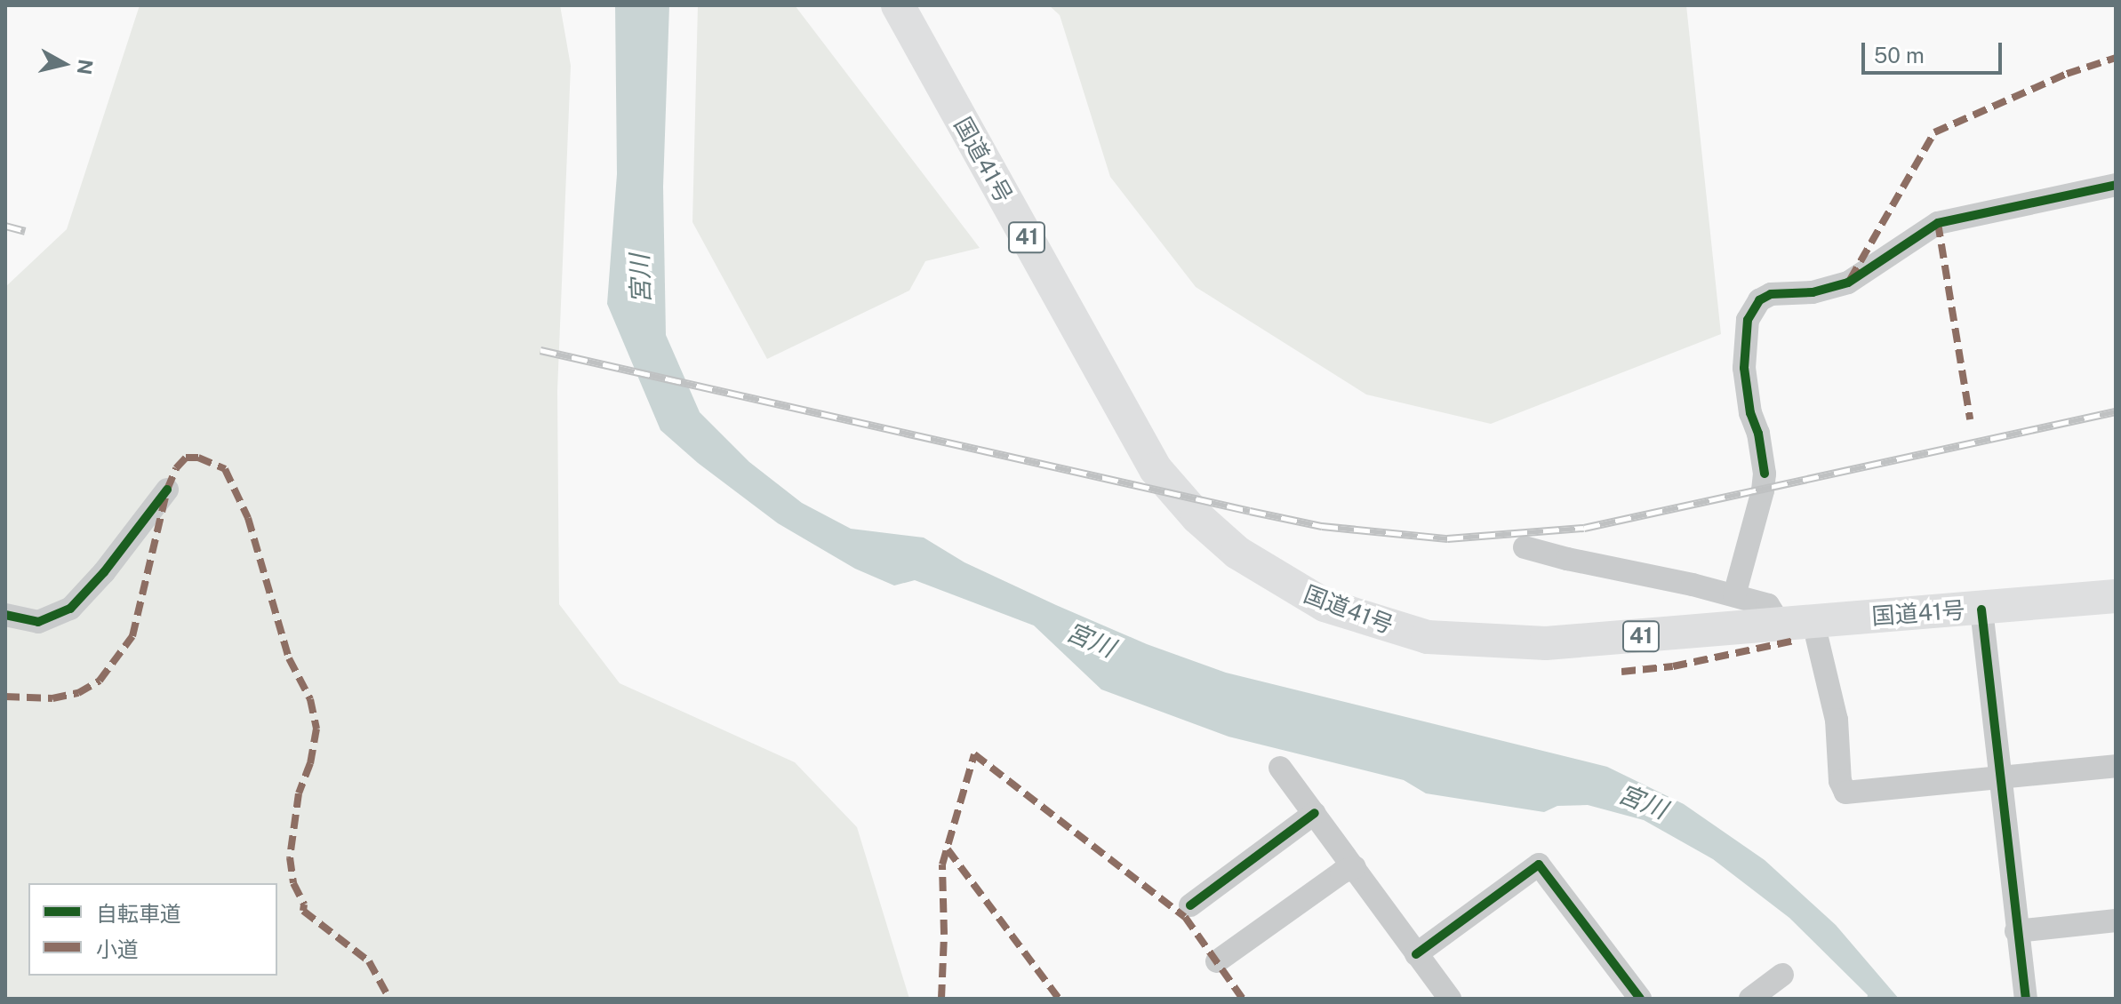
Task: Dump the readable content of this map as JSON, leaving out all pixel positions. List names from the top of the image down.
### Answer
{
  "streets": {
    "highway": ["国道41号", "41"]
  },
  "water": ["宮川"],
  "legend": ["自転車道", "小道"],
  "scale_bar": "50 m",
  "north": "right"
}
